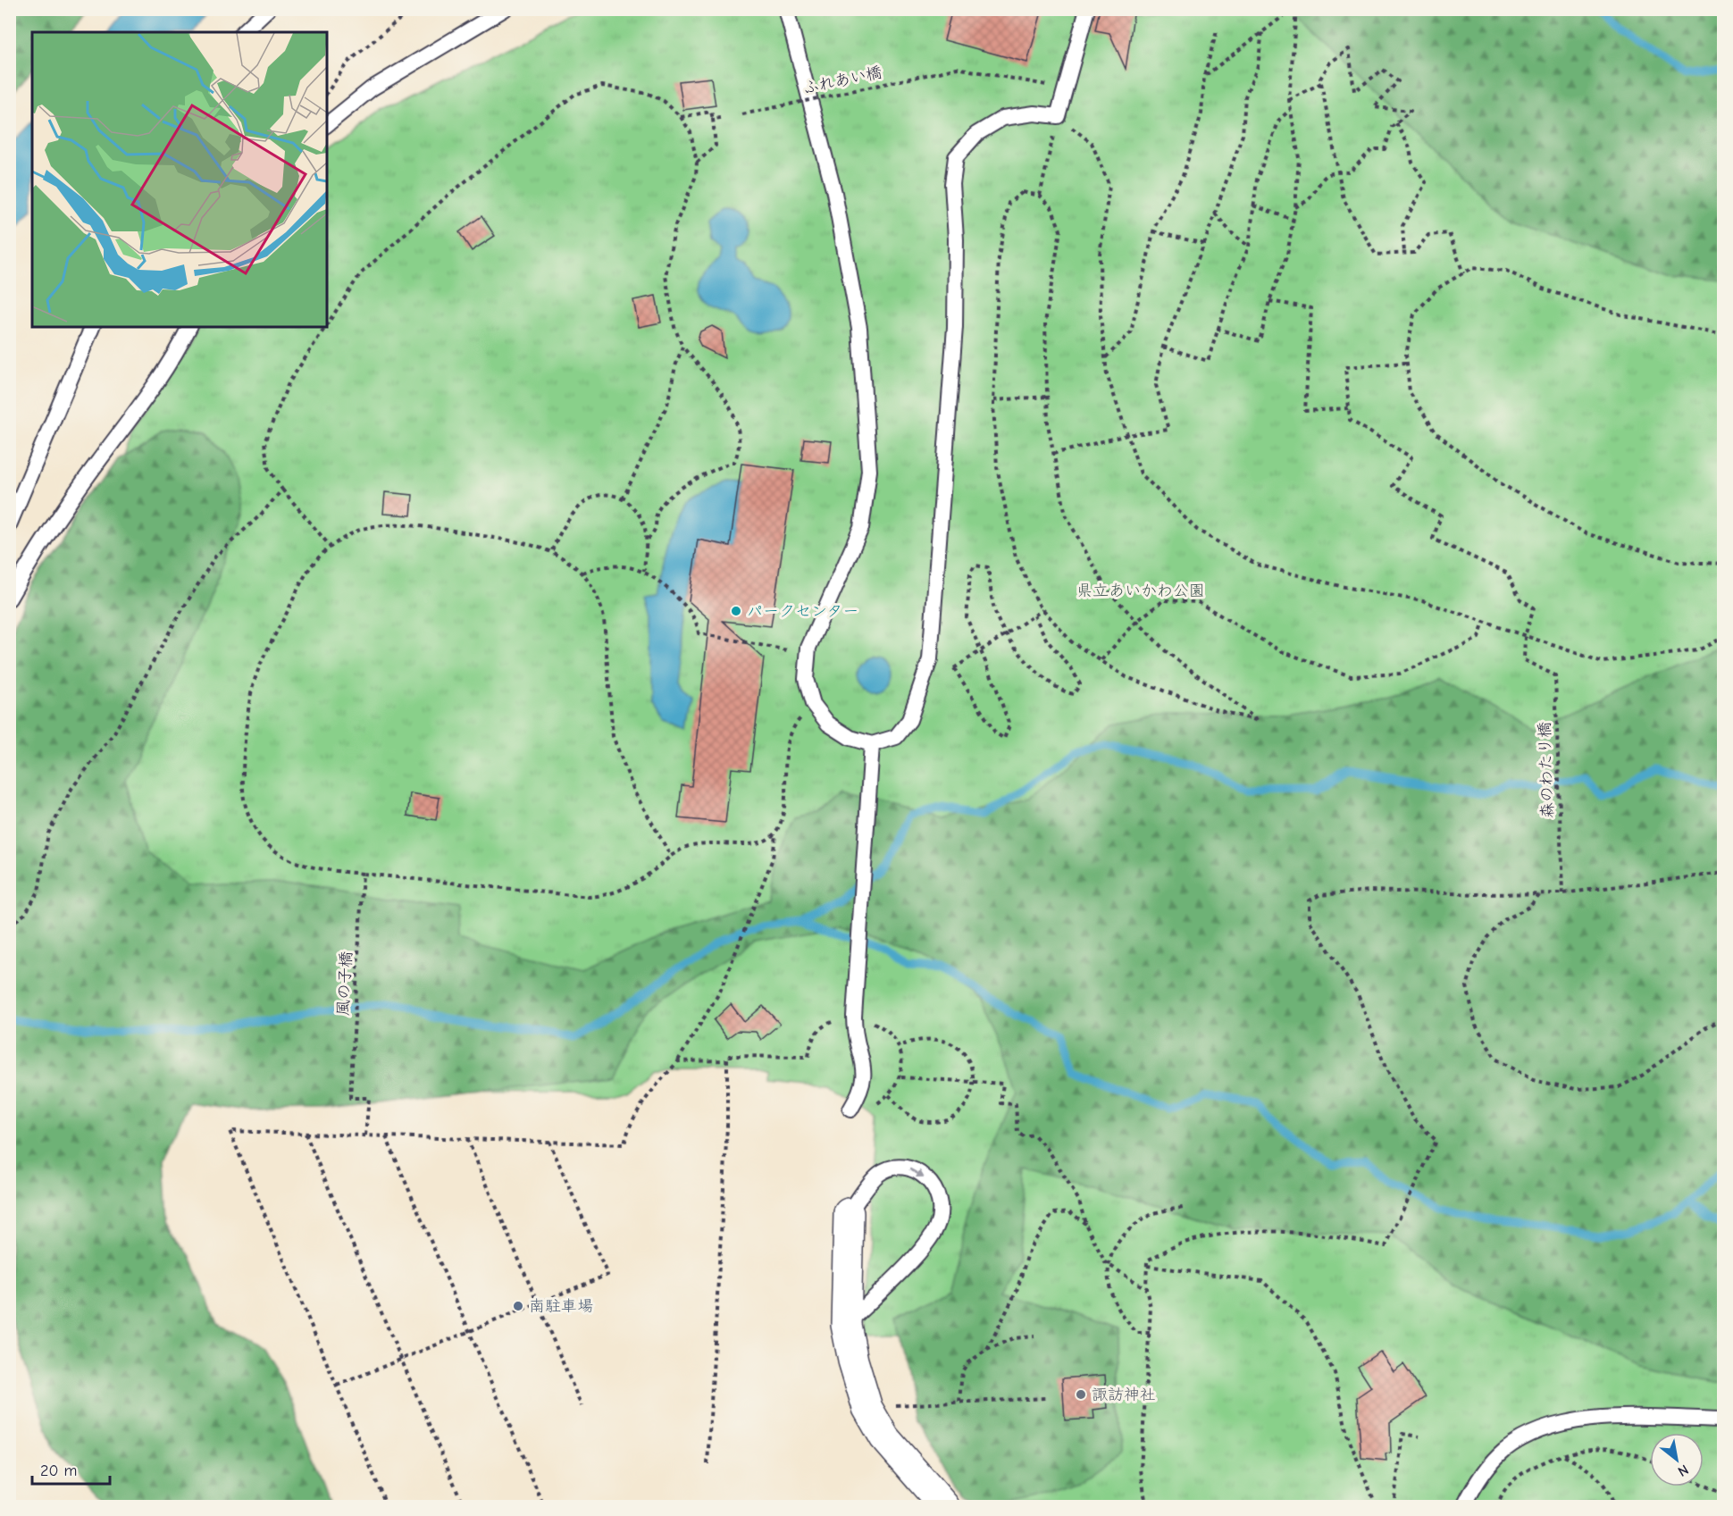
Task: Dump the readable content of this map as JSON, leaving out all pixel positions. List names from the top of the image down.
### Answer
{
  "streets": {
    "path": ["ふれあい橋", "森のわたり橋", "風の子橋"]
  },
  "parks": ["県立あいかわ公園"],
  "places": ["パークセンター", "南駐車場", "諏訪神社"],
  "scale_bar": "20 m",
  "north": "bottom right"
}
